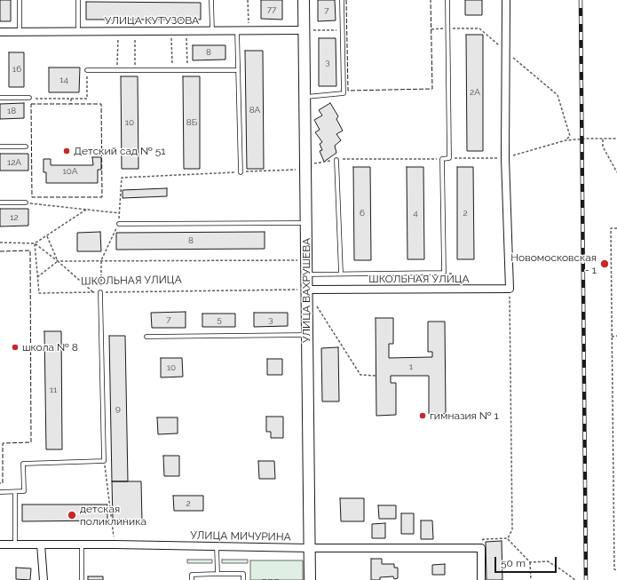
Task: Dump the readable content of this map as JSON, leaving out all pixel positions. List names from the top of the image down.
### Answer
{
  "streets": {
    "main road": ["УЛИЦА ВАХРУШЕВА"],
    "street": ["УЛИЦА КУТУЗОВА", "ШКОЛЬНАЯ УЛИЦА", "УЛИЦА МИЧУРИНА"]
  },
  "crossings": [
    ["УЛИЦА КУТУЗОВА", "УЛИЦА ВАХРУШЕВА"],
    ["ШКОЛЬНАЯ УЛИЦА", "УЛИЦА ВАХРУШЕВА"],
    ["УЛИЦА ВАХРУШЕВА", "УЛИЦА МИЧУРИНА"]
  ],
  "places": [
    "Детский сад № 51",
    "Новомосковская - 1",
    "школа № 8",
    "гимназия № 1",
    "детская поликлиника"
  ],
  "house_numbers": [
    "77",
    "7",
    "8",
    "3",
    "16",
    "14",
    "2А",
    "8А",
    "18",
    "10",
    "8Б",
    "12А",
    "10А",
    "6",
    "4",
    "2",
    "12",
    "8",
    "7",
    "5",
    "3",
    "1",
    "10",
    "11",
    "9",
    "2"
  ],
  "scale_bar": "50 m"
}
